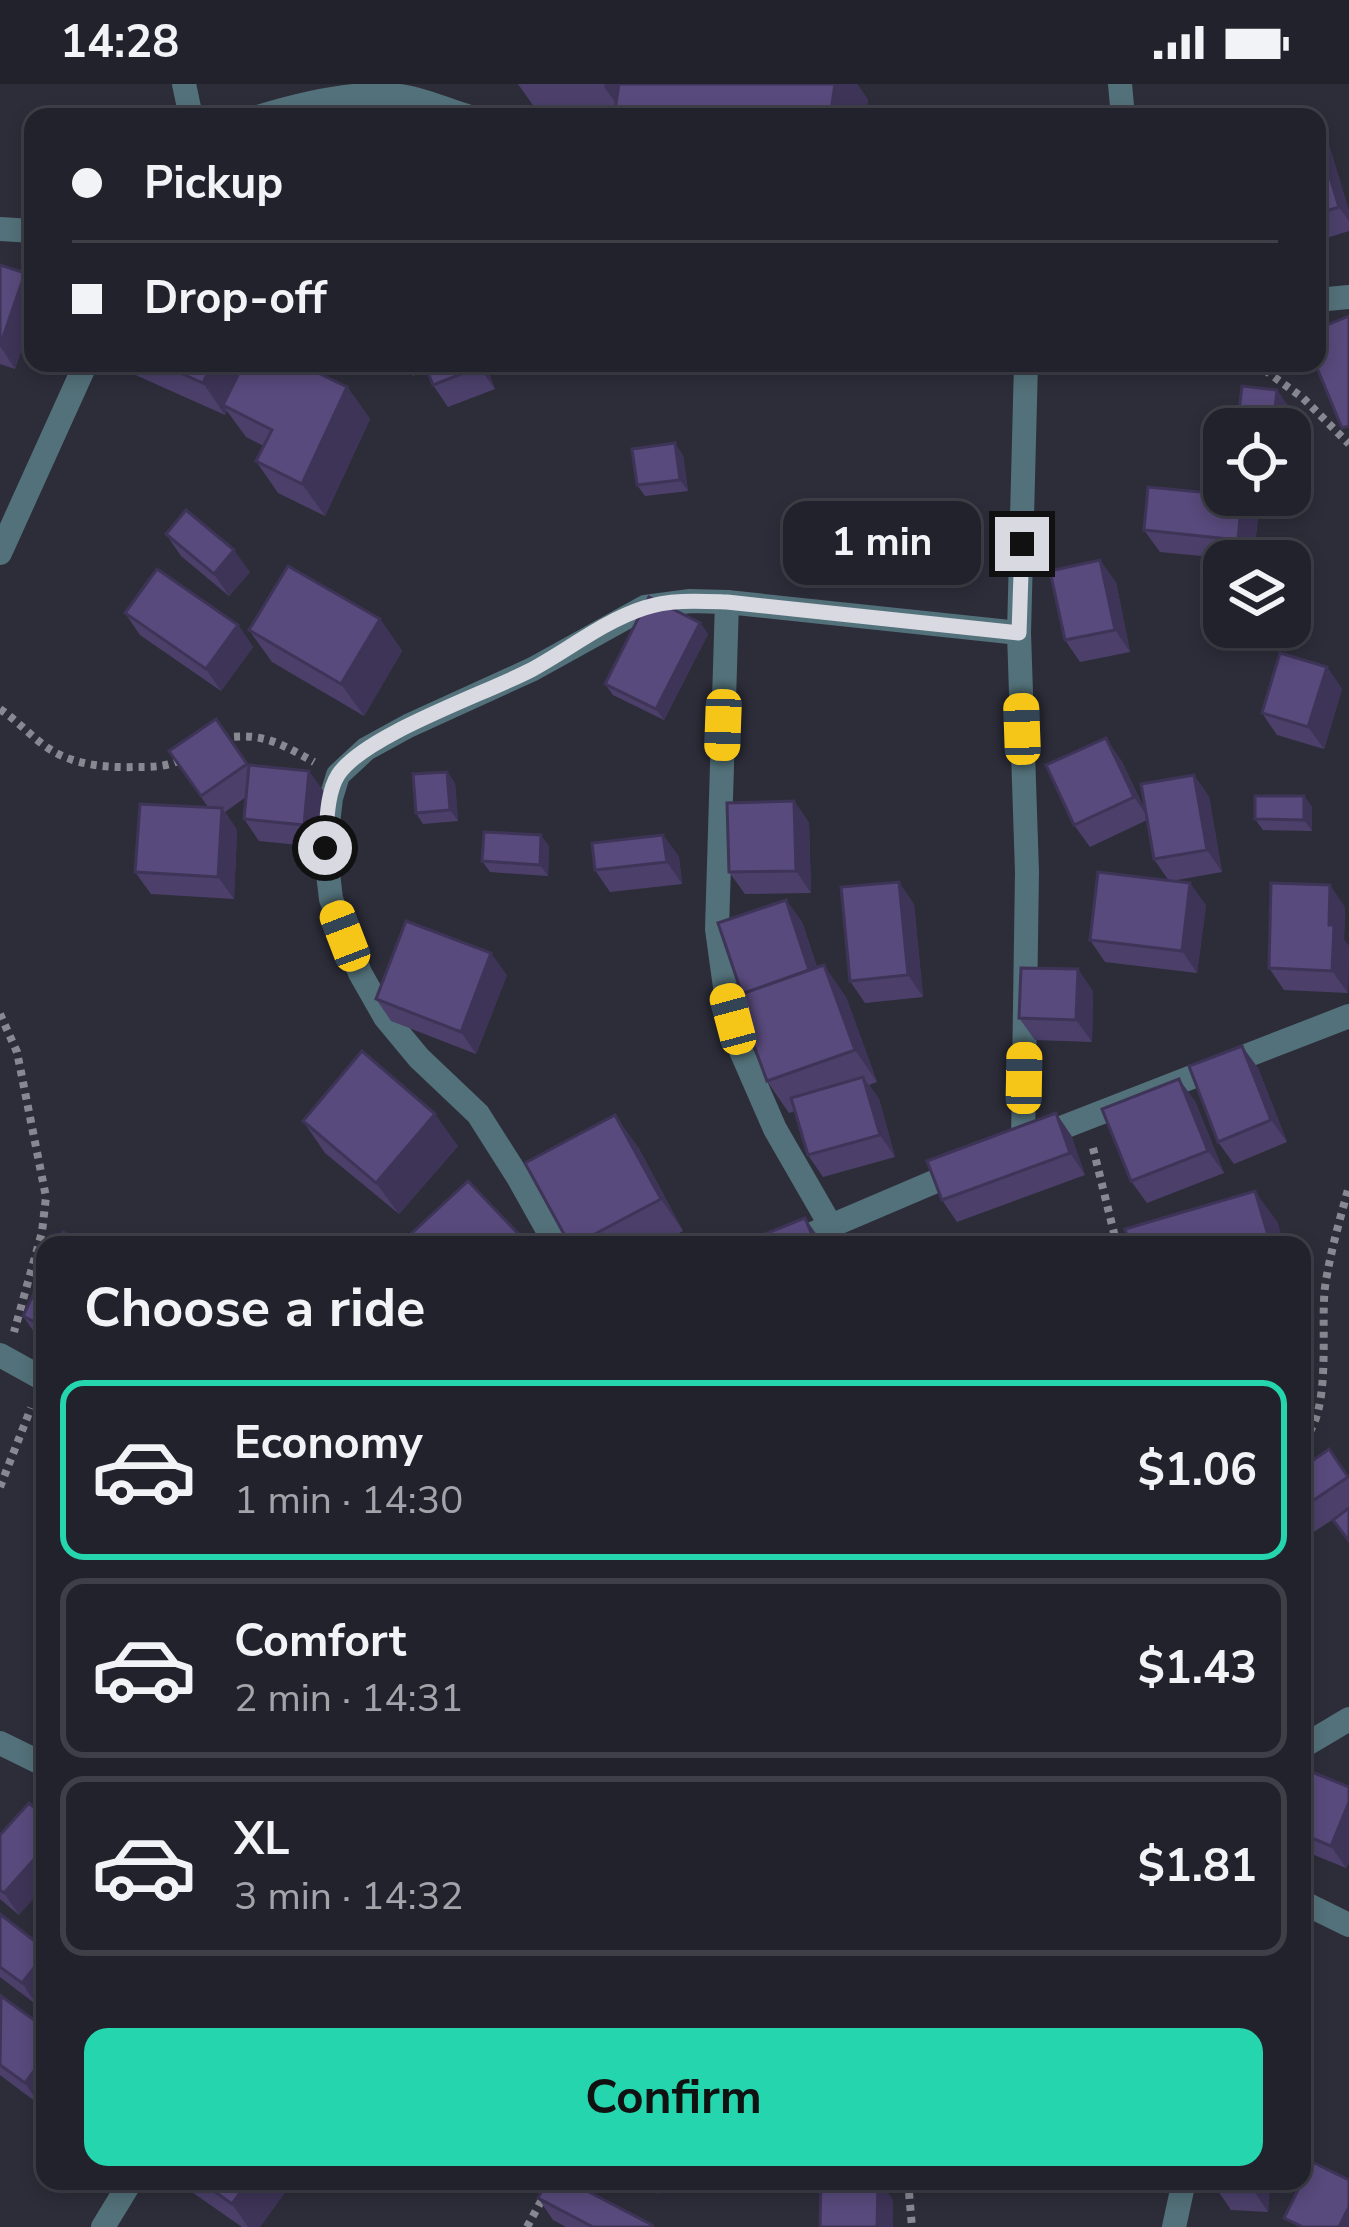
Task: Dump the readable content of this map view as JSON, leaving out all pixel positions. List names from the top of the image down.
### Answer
{
  "page": {
    "status": "14:28",
    "banner": ["Pickup", "Drop-off"],
    "bubble": "1 min",
    "heading": "Choose a ride",
    "list": [
      {
        "name": "Economy",
        "note": "1 min · 14:30",
        "value": "$1.06"
      },
      {
        "name": "Comfort",
        "note": "2 min · 14:31",
        "value": "$1.43"
      },
      {
        "name": "XL",
        "note": "3 min · 14:32",
        "value": "$1.81"
      }
    ],
    "buttons": "Confirm"
  }
}
